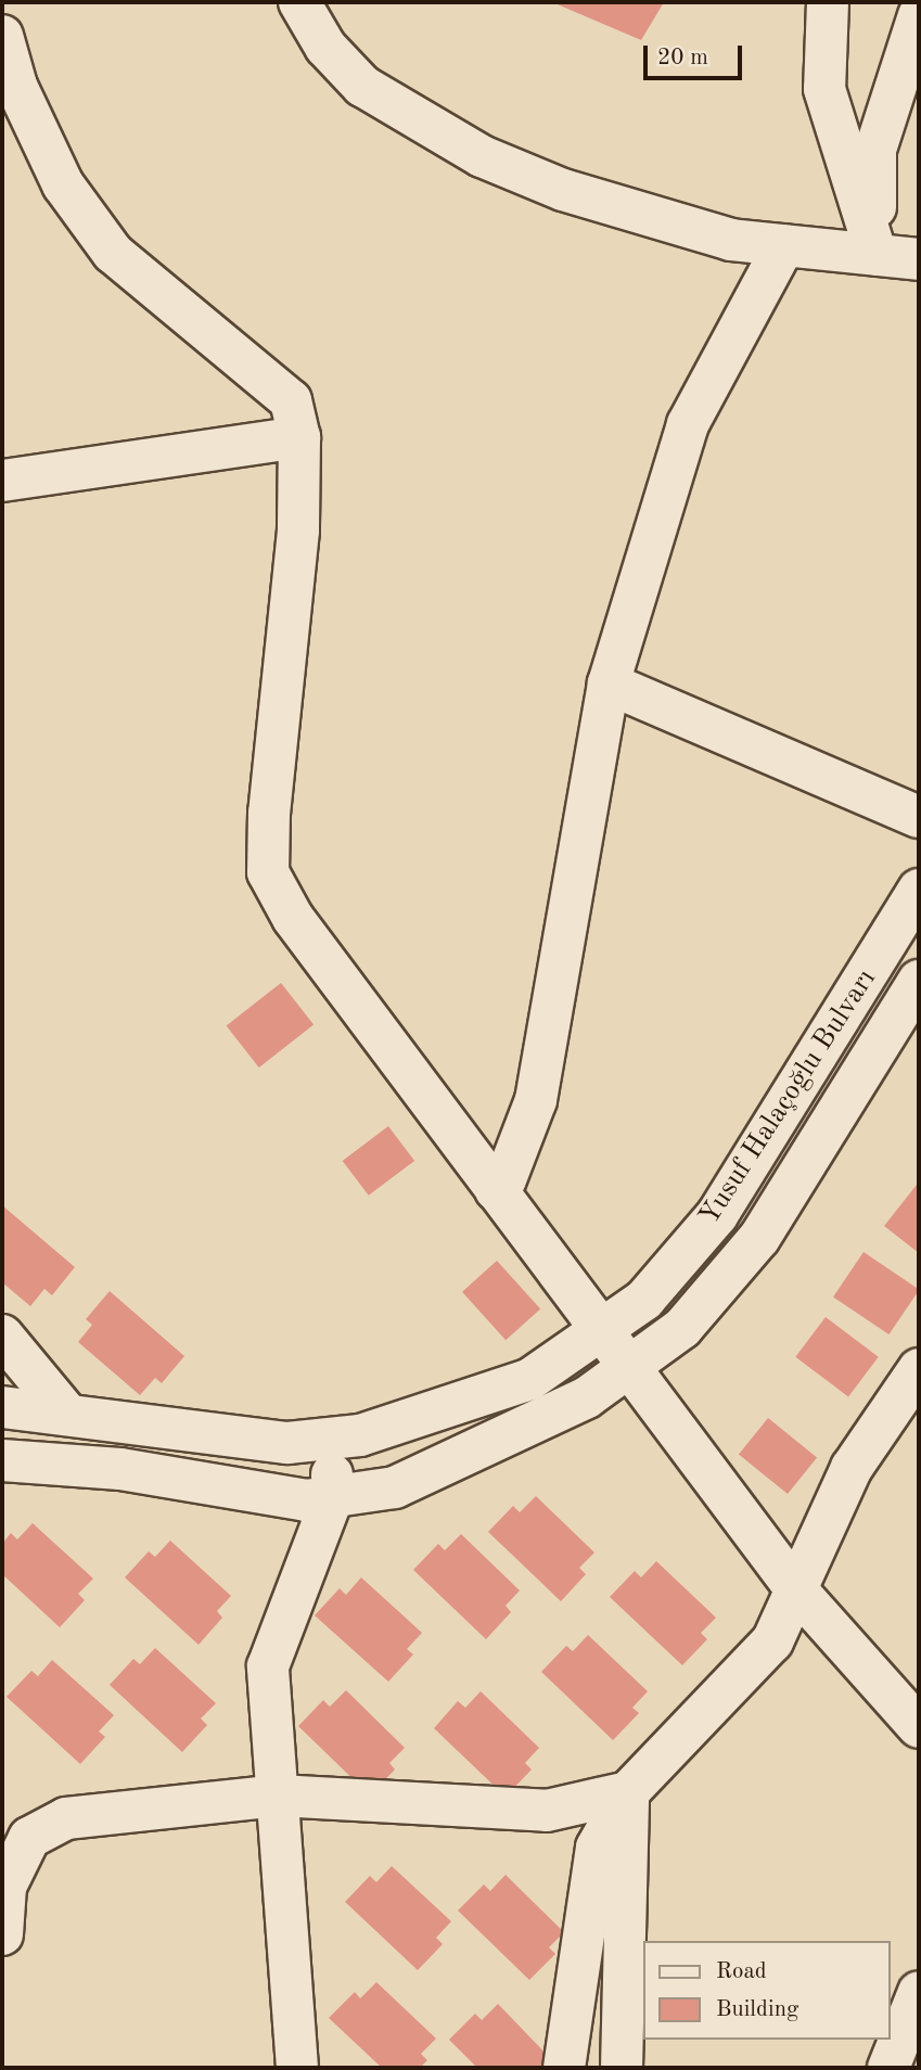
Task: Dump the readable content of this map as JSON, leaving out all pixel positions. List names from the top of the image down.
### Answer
{
  "streets": {
    "street": ["Yusuf Halaçoğlu Bulvarı"]
  },
  "legend": ["Road", "Building"],
  "scale_bar": "20 m"
}
